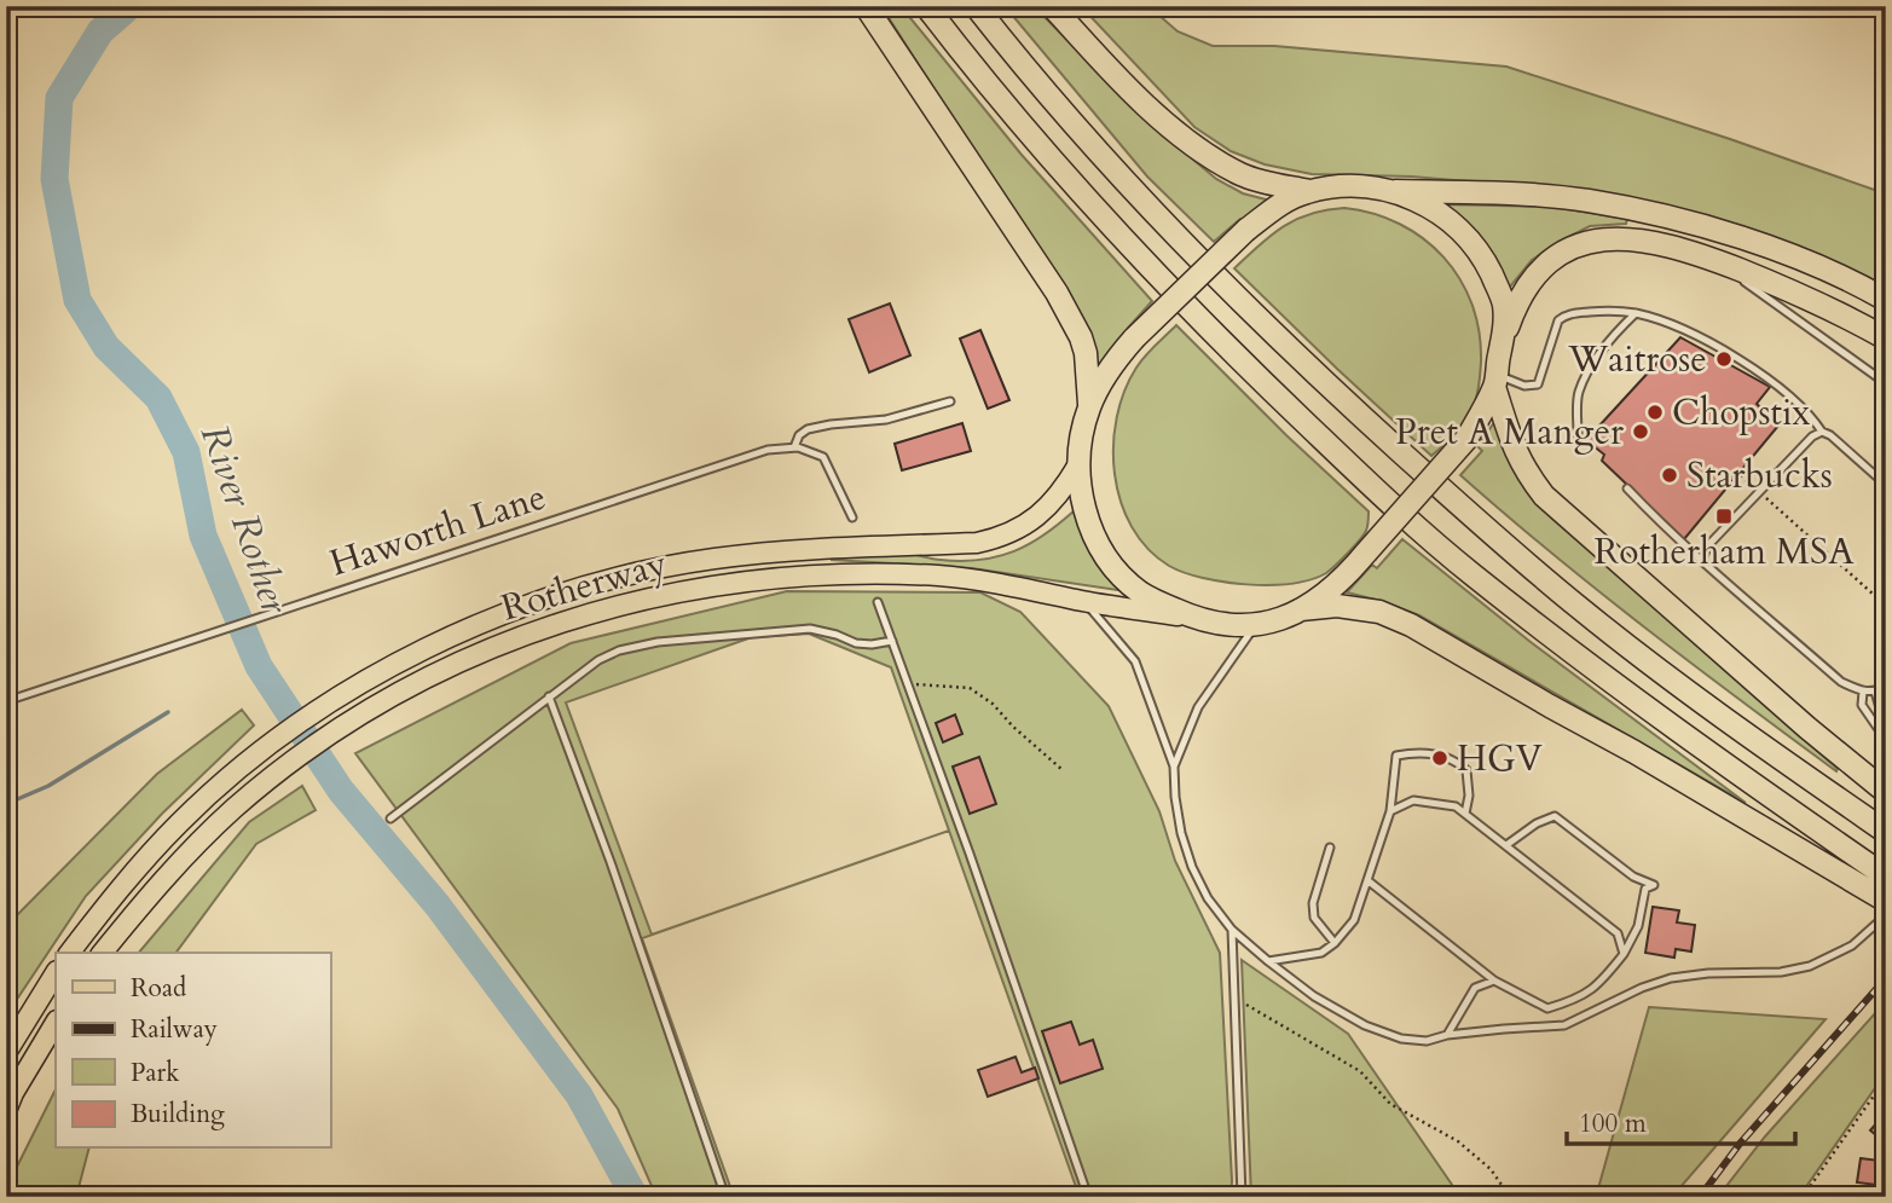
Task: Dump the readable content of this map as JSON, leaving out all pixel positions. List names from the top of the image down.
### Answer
{
  "streets": {
    "main road": ["Rotherway"],
    "lane": ["Haworth Lane"]
  },
  "water": ["River Rother"],
  "places": {
    "other": [
      "Waitrose",
      "Chopstix",
      "Pret A Manger",
      "Starbucks",
      "HGV"
    ],
    "transit": ["Rotherham MSA"]
  },
  "legend": [
    "Road",
    "Railway",
    "Park",
    "Building"
  ],
  "scale_bar": "100 m"
}
